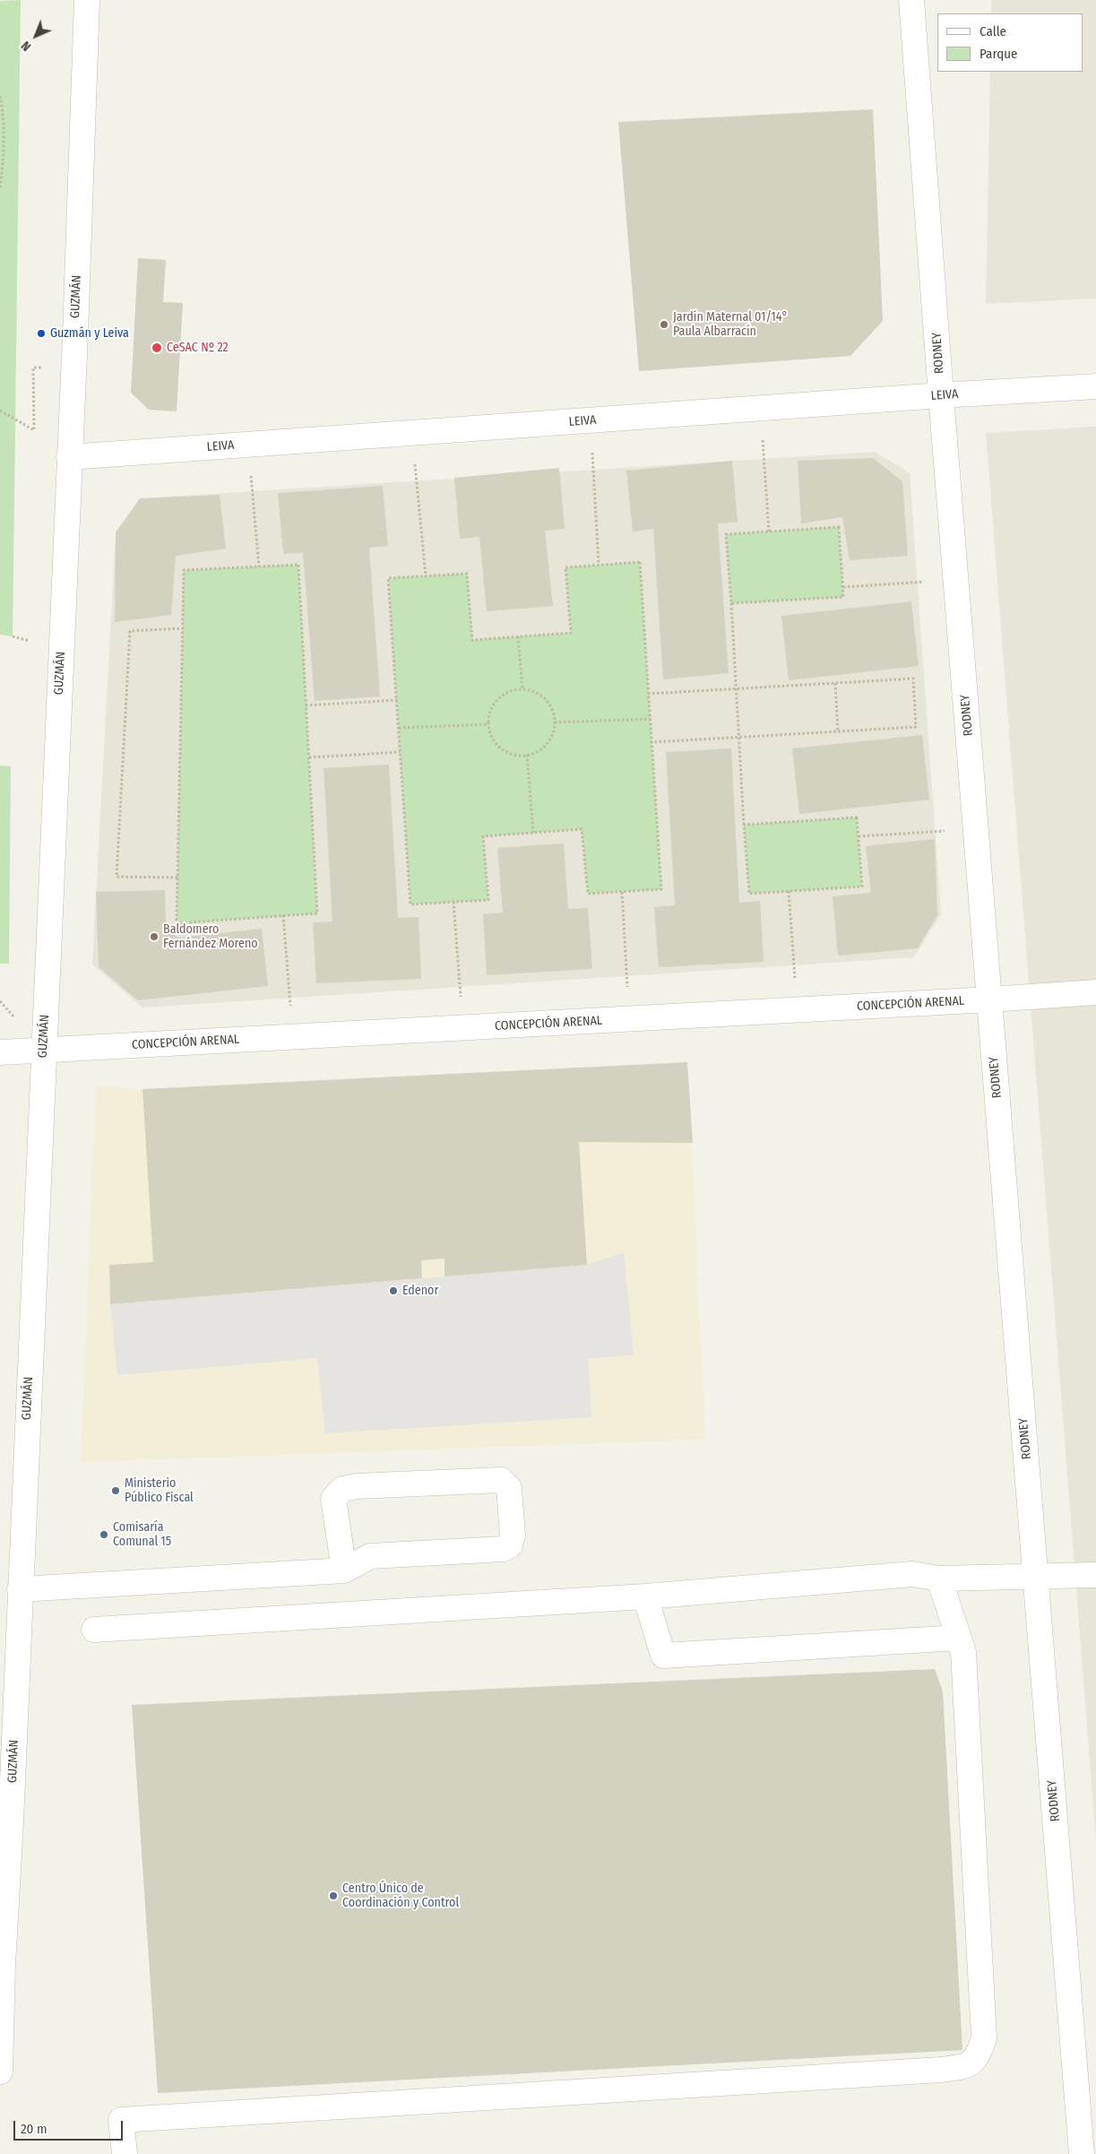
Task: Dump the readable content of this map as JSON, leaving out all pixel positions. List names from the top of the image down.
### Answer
{
  "streets": {
    "street": [
      "GUZMÁN",
      "RODNEY",
      "LEIVA",
      "CONCEPCIÓN ARENAL"
    ]
  },
  "crossings": [
    ["GUZMÁN", "LEIVA"],
    ["GUZMÁN", "CONCEPCIÓN ARENAL"],
    ["RODNEY", "LEIVA"],
    ["RODNEY", "CONCEPCIÓN ARENAL"]
  ],
  "places": [
    "Jardín Maternal 01/14° Paula Albarracín",
    "Guzmán y Leiva",
    "CeSAC Nº 22",
    "Baldomero Fernández Moreno",
    "Edenor",
    "Ministerio Público Fiscal",
    "Comisaría Comunal 15",
    "Centro Único de Coordinación y Control"
  ],
  "legend": ["Calle", "Parque"],
  "scale_bar": "20 m",
  "north": "bottom left"
}
